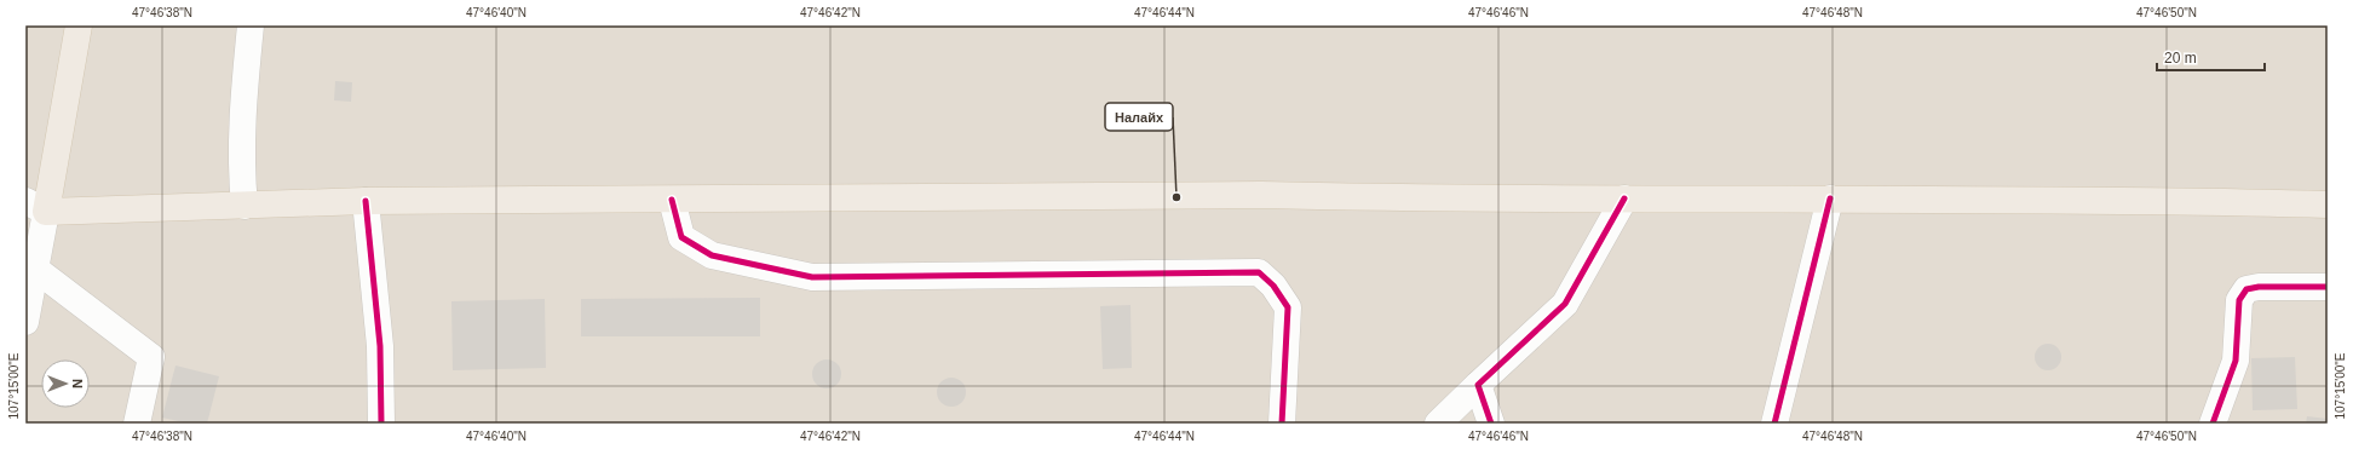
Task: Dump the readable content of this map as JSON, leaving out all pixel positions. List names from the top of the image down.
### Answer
{
  "places": ["Налайх"],
  "scale_bar": "20 m",
  "north": "right",
  "coordinates": [
    "47°46'38\"N",
    "47°46'40\"N",
    "47°46'42\"N",
    "47°46'44\"N",
    "47°46'46\"N",
    "47°46'48\"N",
    "47°46'50\"N",
    "107°15'00\"E"
  ]
}
